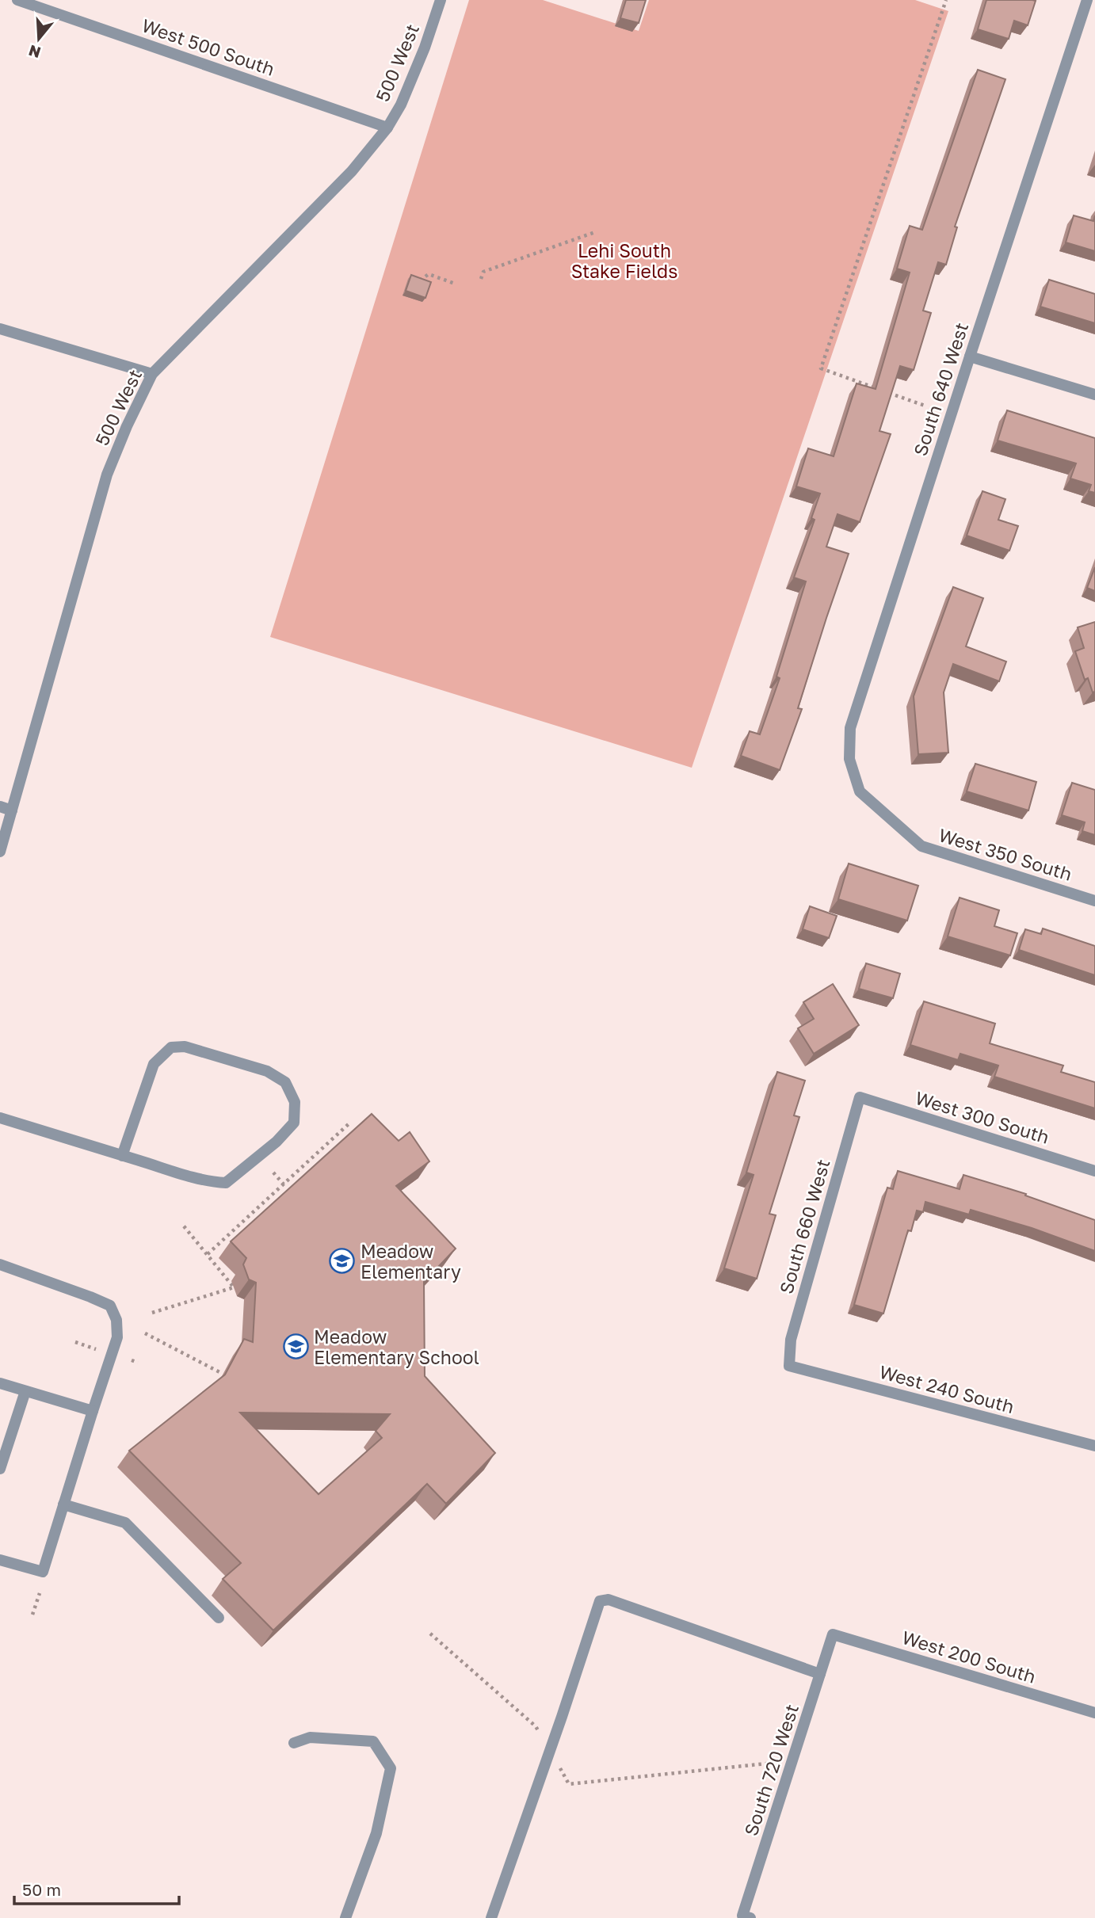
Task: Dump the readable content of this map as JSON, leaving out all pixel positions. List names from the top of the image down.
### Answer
{
  "streets": {
    "street": [
      "West 500 South",
      "500 West",
      "South 640 West",
      "West 350 South",
      "West 300 South",
      "South 660 West",
      "West 240 South",
      "West 200 South",
      "South 720 West"
    ]
  },
  "crossings": [
    ["West 500 South", "500 West"],
    ["South 640 West", "West 350 South"],
    ["West 300 South", "South 660 West"],
    ["South 660 West", "West 240 South"],
    ["West 200 South", "South 720 West"]
  ],
  "parks": ["Lehi South Stake Fields"],
  "places": {
    "school or university": ["Meadow Elementary", "Meadow Elementary School"]
  },
  "scale_bar": "50 m",
  "north": "bottom"
}
